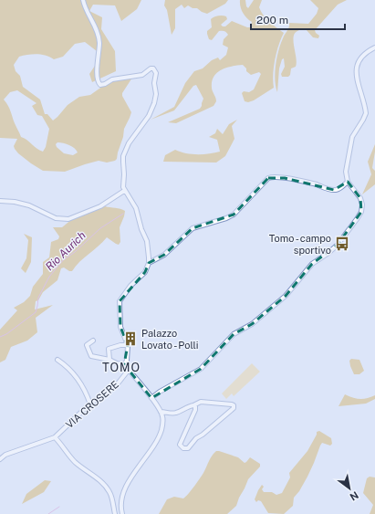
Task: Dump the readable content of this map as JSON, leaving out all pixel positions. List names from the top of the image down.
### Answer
{
  "streets": {
    "street": ["VIA CROSERE"]
  },
  "districts": ["TOMO"],
  "water": ["Rio Aurich"],
  "places": {
    "bus stop": ["Tomo - campo sportivo"],
    "building": ["Palazzo Lovato - Polli"]
  },
  "scale_bar": "200 m",
  "north": "bottom right"
}
